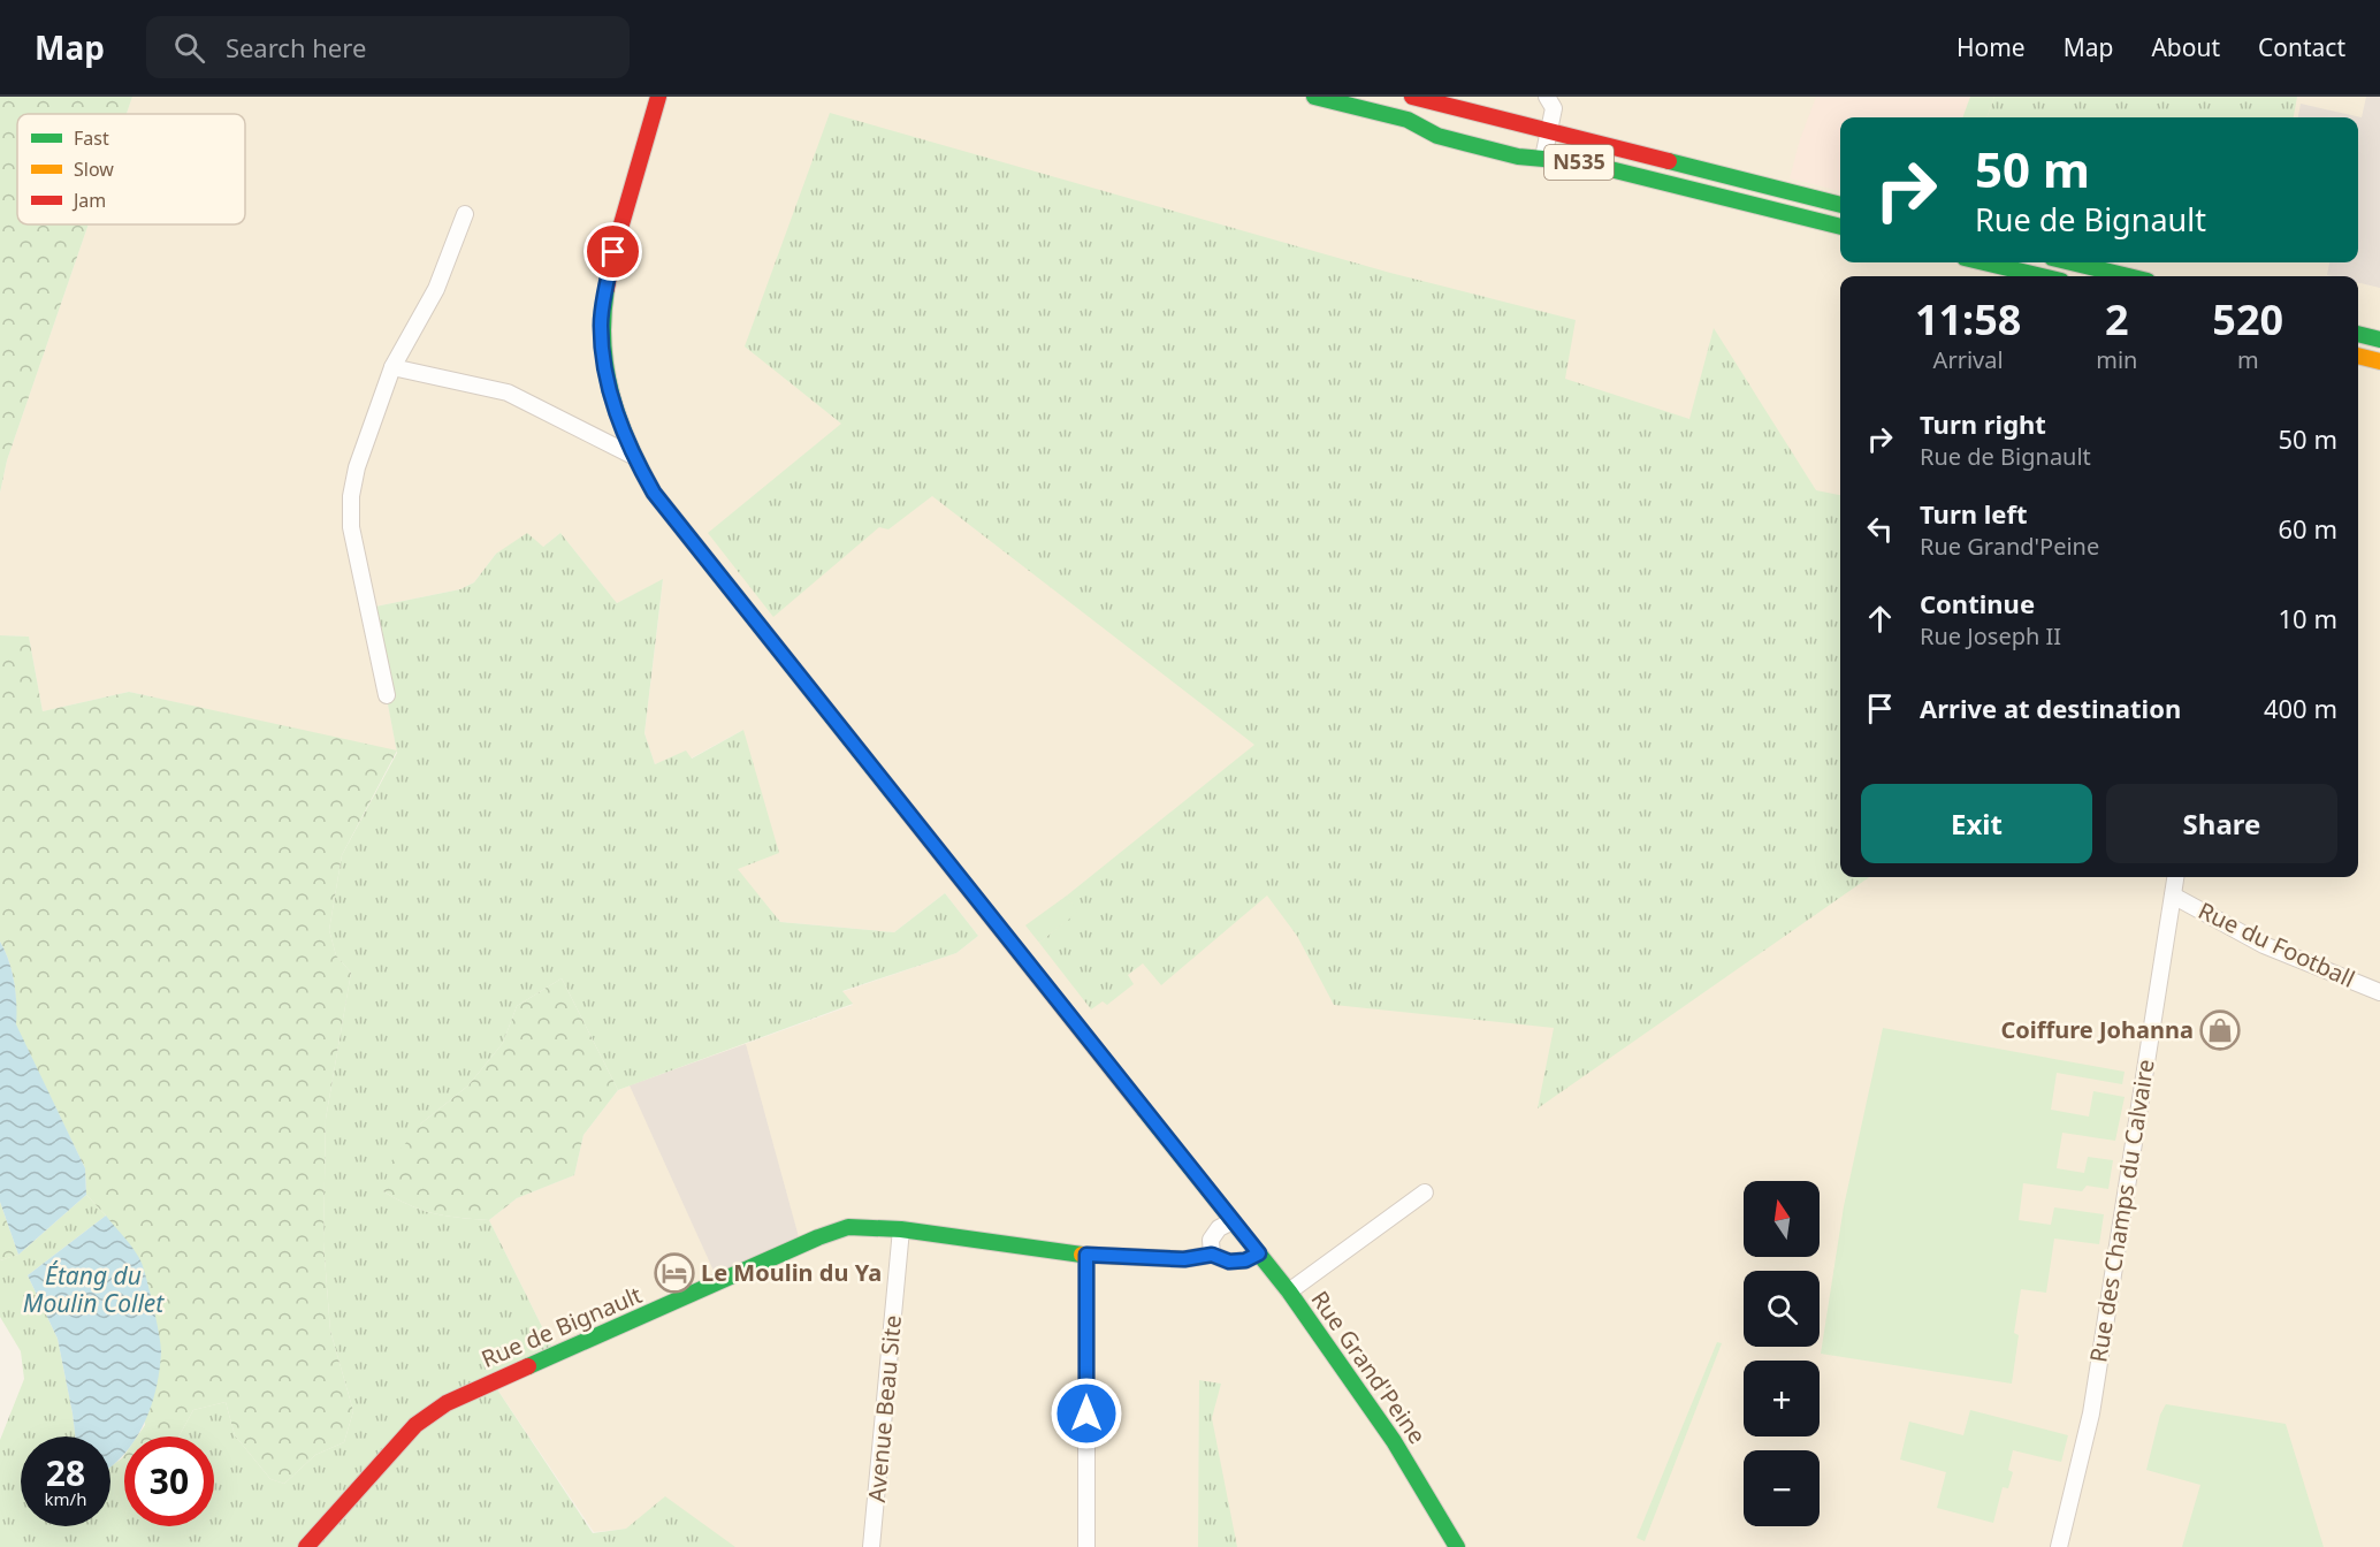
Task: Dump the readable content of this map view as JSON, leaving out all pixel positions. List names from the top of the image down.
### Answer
{
  "streets": {
    "main road": ["N535", "Rue de Bignault", "Rue Grand'Peine"],
    "street": ["Rue du Football", "Rue des Champs du Calvaire", "Avenue Beau Site"]
  },
  "crossings": [
    ["Rue du Football", "Rue des Champs du Calvaire"],
    ["Rue de Bignault", "Rue Grand'Peine"],
    ["Rue de Bignault", "Avenue Beau Site"]
  ],
  "water": ["Étang du Moulin Collet"],
  "places": {
    "shop": ["Coiffure Johanna"],
    "hotel": ["Le Moulin du Ya"]
  },
  "legend": ["Fast", "Slow", "Jam"],
  "north": "top",
  "page": {
    "header": "Map",
    "search": "Search here",
    "nav": [
      "Home",
      "Map",
      "About",
      "Contact"
    ],
    "turn": ["50 m", "Rue de Bignault"],
    "eta": [
      "11:58",
      "Arrival",
      "2",
      "min",
      "520",
      "m"
    ],
    "list": [
      {
        "name": "Turn right",
        "note": "Rue de Bignault",
        "value": "50 m"
      },
      {
        "name": "Turn left",
        "note": "Rue Grand'Peine",
        "value": "60 m"
      },
      {
        "name": "Continue",
        "note": "Rue Joseph II",
        "value": "10 m"
      },
      {
        "name": "Arrive at destination",
        "value": "400 m"
      }
    ],
    "buttons": ["Exit", "Share"],
    "map_buttons": ["+", "−"],
    "speed": "28 km/h",
    "limit": "30"
  }
}
